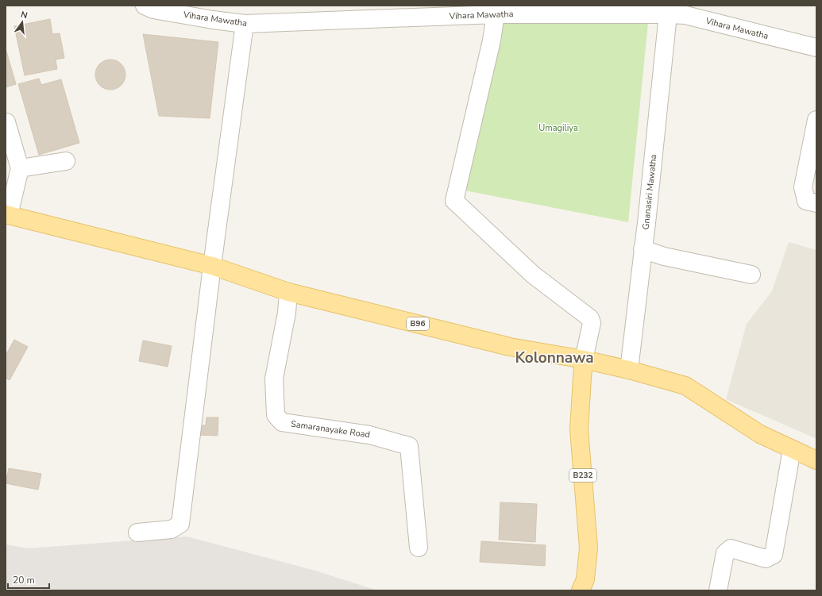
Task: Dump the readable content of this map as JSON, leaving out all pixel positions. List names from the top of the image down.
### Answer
{
  "streets": {
    "main road": ["B96", "B232"],
    "street": ["Vihara Mawatha", "Gnanasiri Mawatha", "Samaranayake Road"]
  },
  "crossings": [
    ["Vihara Mawatha", "Gnanasiri Mawatha"],
    ["Gnanasiri Mawatha", "B96"],
    ["B96", "Samaranayake Road"],
    ["B96", "B232"]
  ],
  "districts": ["Kolonnawa"],
  "parks": ["Umagiliya"],
  "scale_bar": "20 m",
  "north": "top"
}
